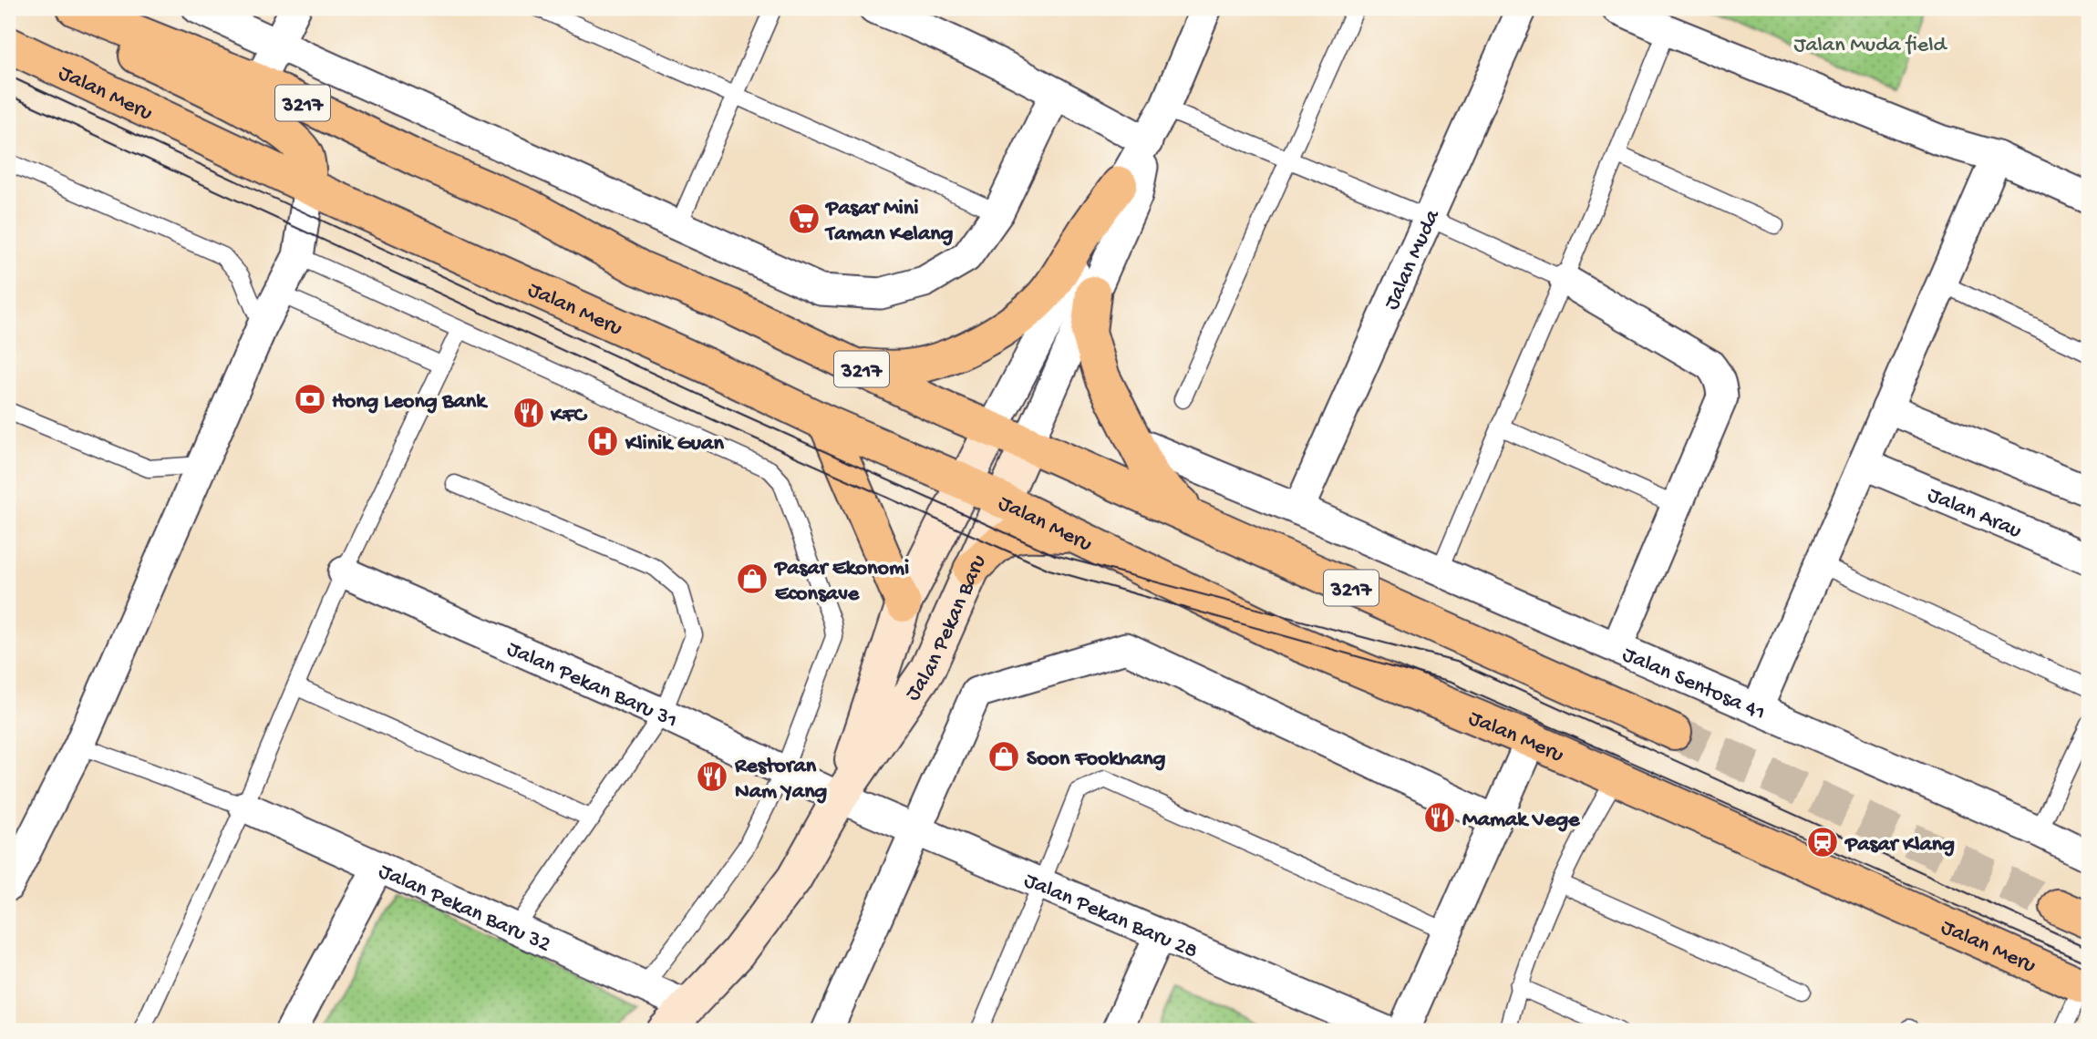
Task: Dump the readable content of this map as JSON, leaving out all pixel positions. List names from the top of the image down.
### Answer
{
  "streets": {
    "highway": ["Jalan Meru", "3217"],
    "street": [
      "Jalan Muda",
      "Jalan Arau",
      "Jalan Pekan Baru",
      "Jalan Sentosa 41",
      "Jalan Pekan Baru 31",
      "Jalan Pekan Baru 32",
      "Jalan Pekan Baru 28"
    ]
  },
  "crossings": [
    ["Jalan Meru", "Jalan Pekan Baru"],
    ["3217", "Jalan Pekan Baru"],
    ["Jalan Muda", "Jalan Sentosa 41"],
    ["Jalan Pekan Baru", "Jalan Pekan Baru 31"],
    ["Jalan Pekan Baru", "Jalan Pekan Baru 32"],
    ["Jalan Pekan Baru", "Jalan Pekan Baru 28"],
    ["Jalan Pekan Baru 31", "Jalan Pekan Baru 28"]
  ],
  "parks": ["Jalan Muda field"],
  "places": {
    "supermarket": ["Pasar Mini Taman Kelang"],
    "bank": ["Hong Leong Bank"],
    "restaurant": ["KFC", "Restoran Nam Yang", "Mamak Vege"],
    "hospital": ["Klinik Guan"],
    "shop": ["Pasar Ekonomi Econsave", "Soon Fookhang"],
    "station": ["Pasar Klang"]
  }
}
